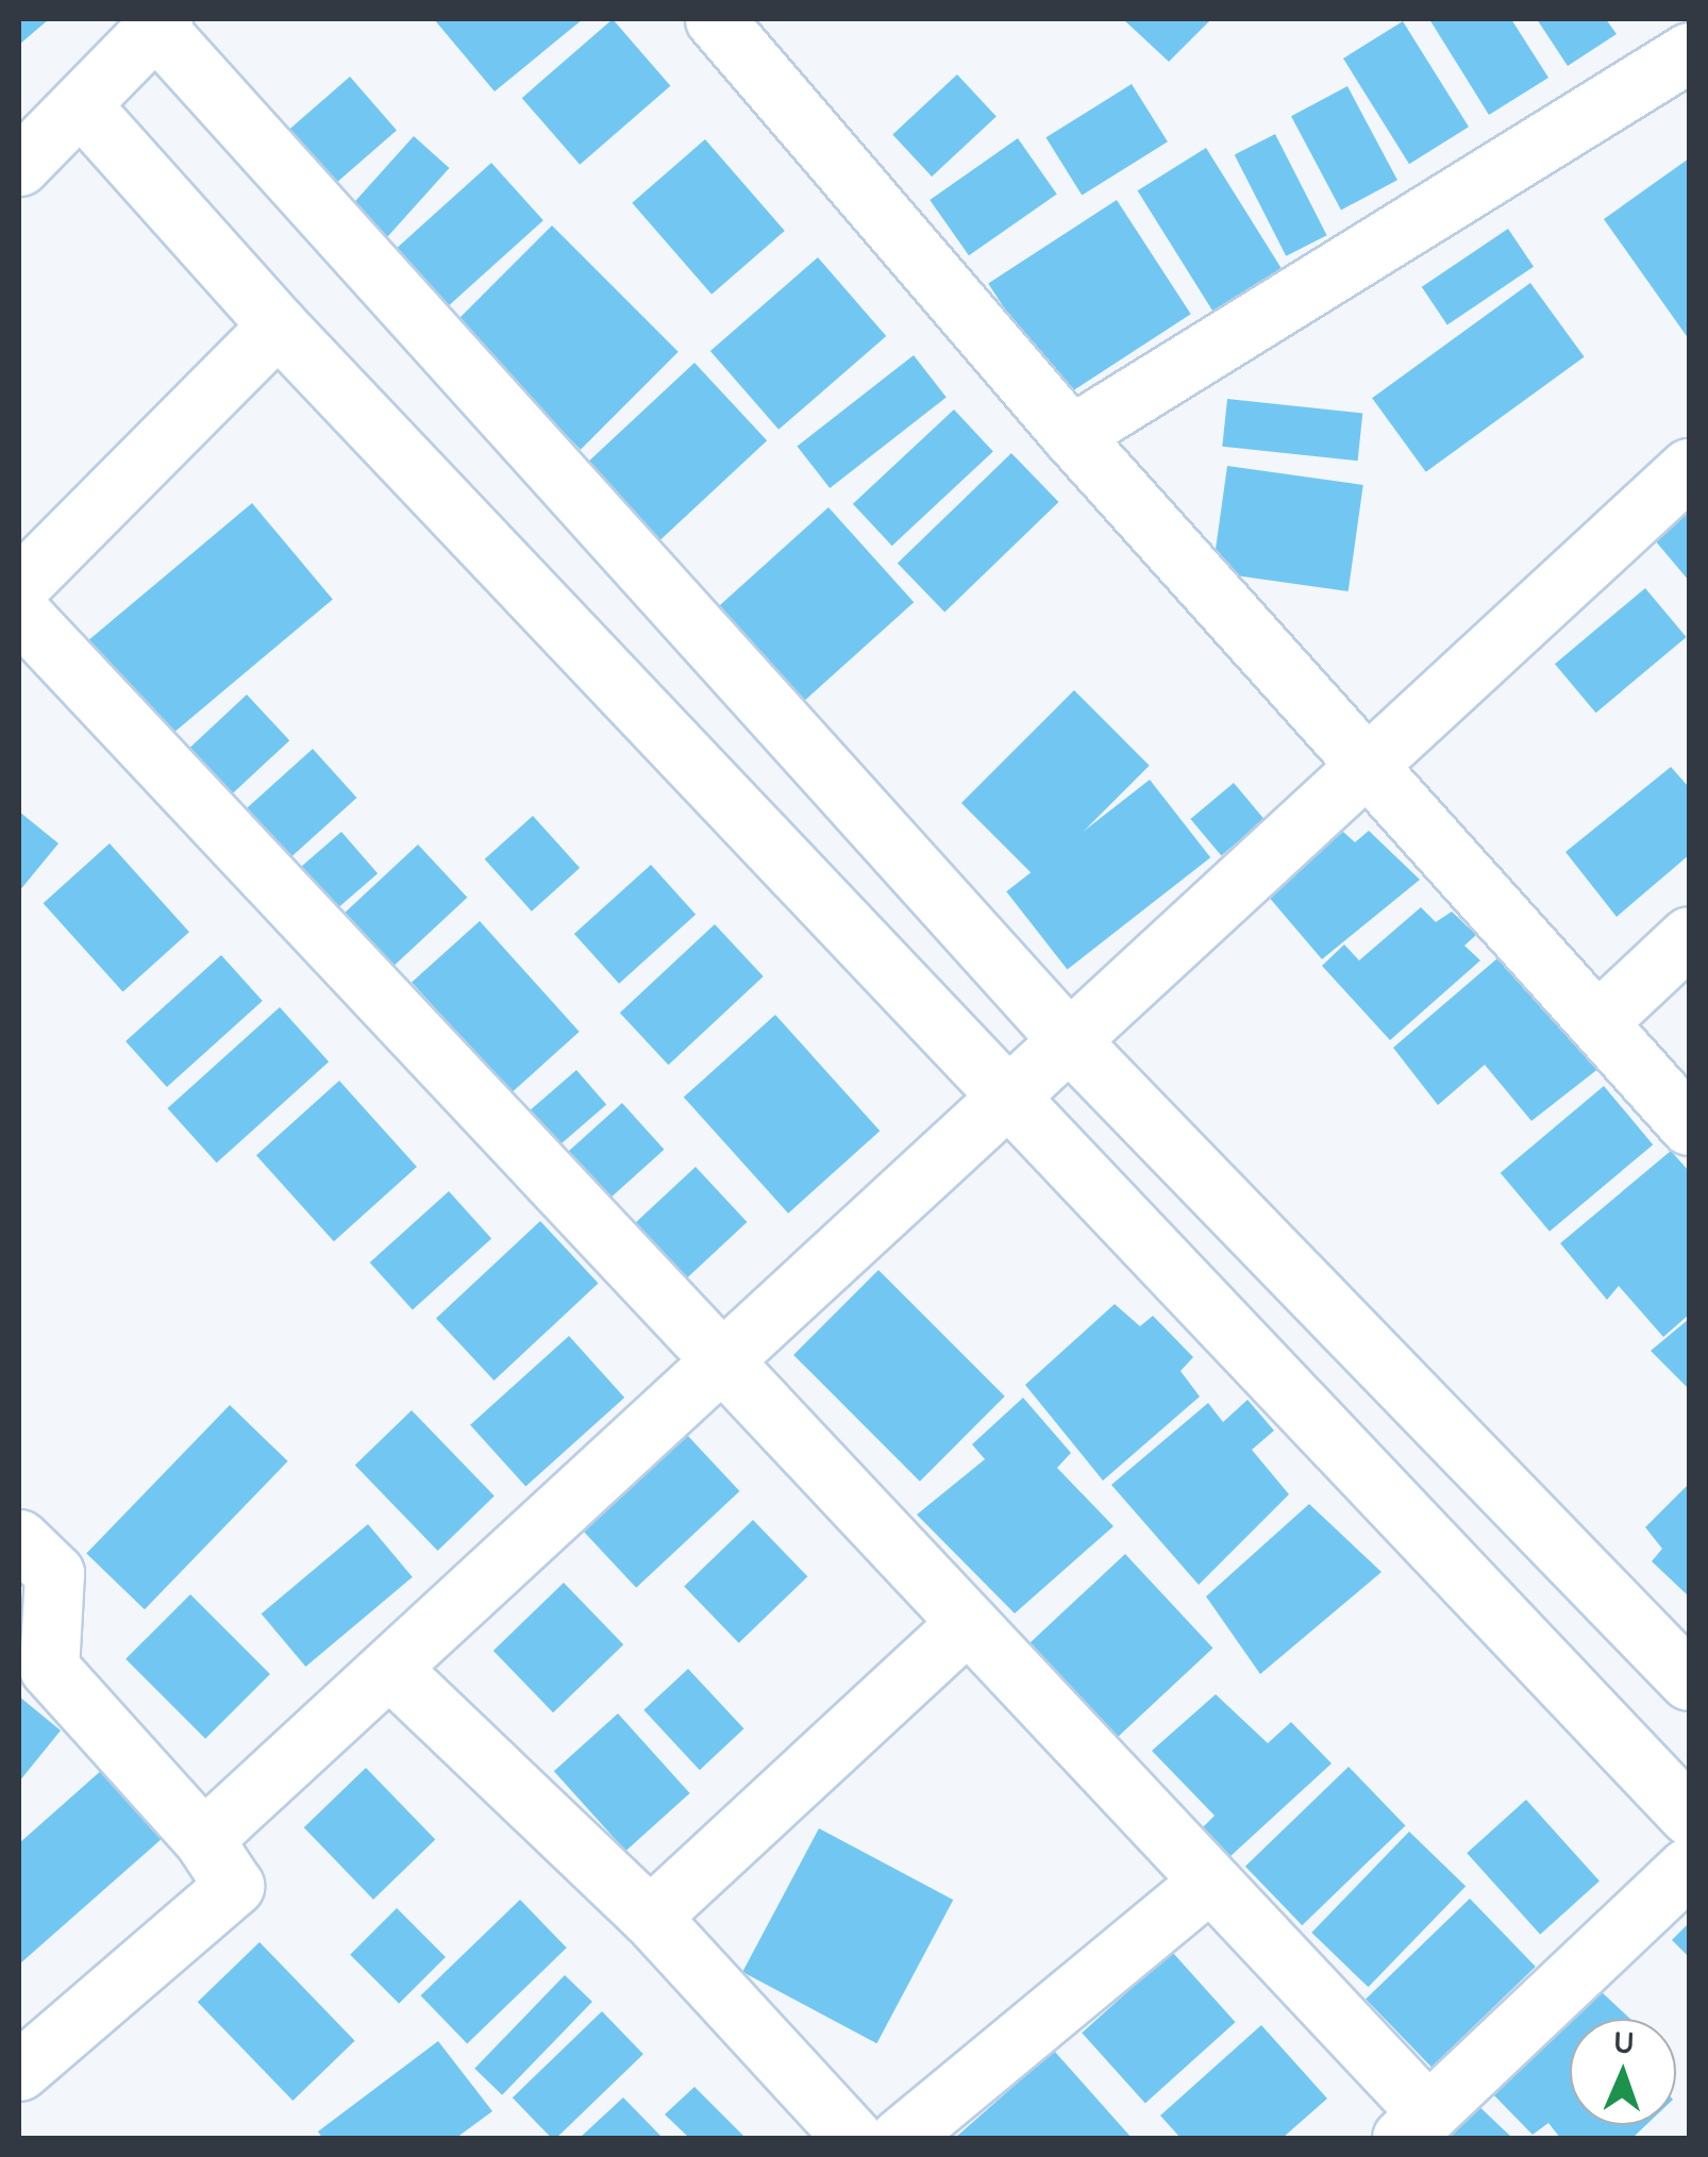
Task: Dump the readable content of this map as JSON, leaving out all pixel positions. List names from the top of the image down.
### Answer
{
  "north": "top"
}
